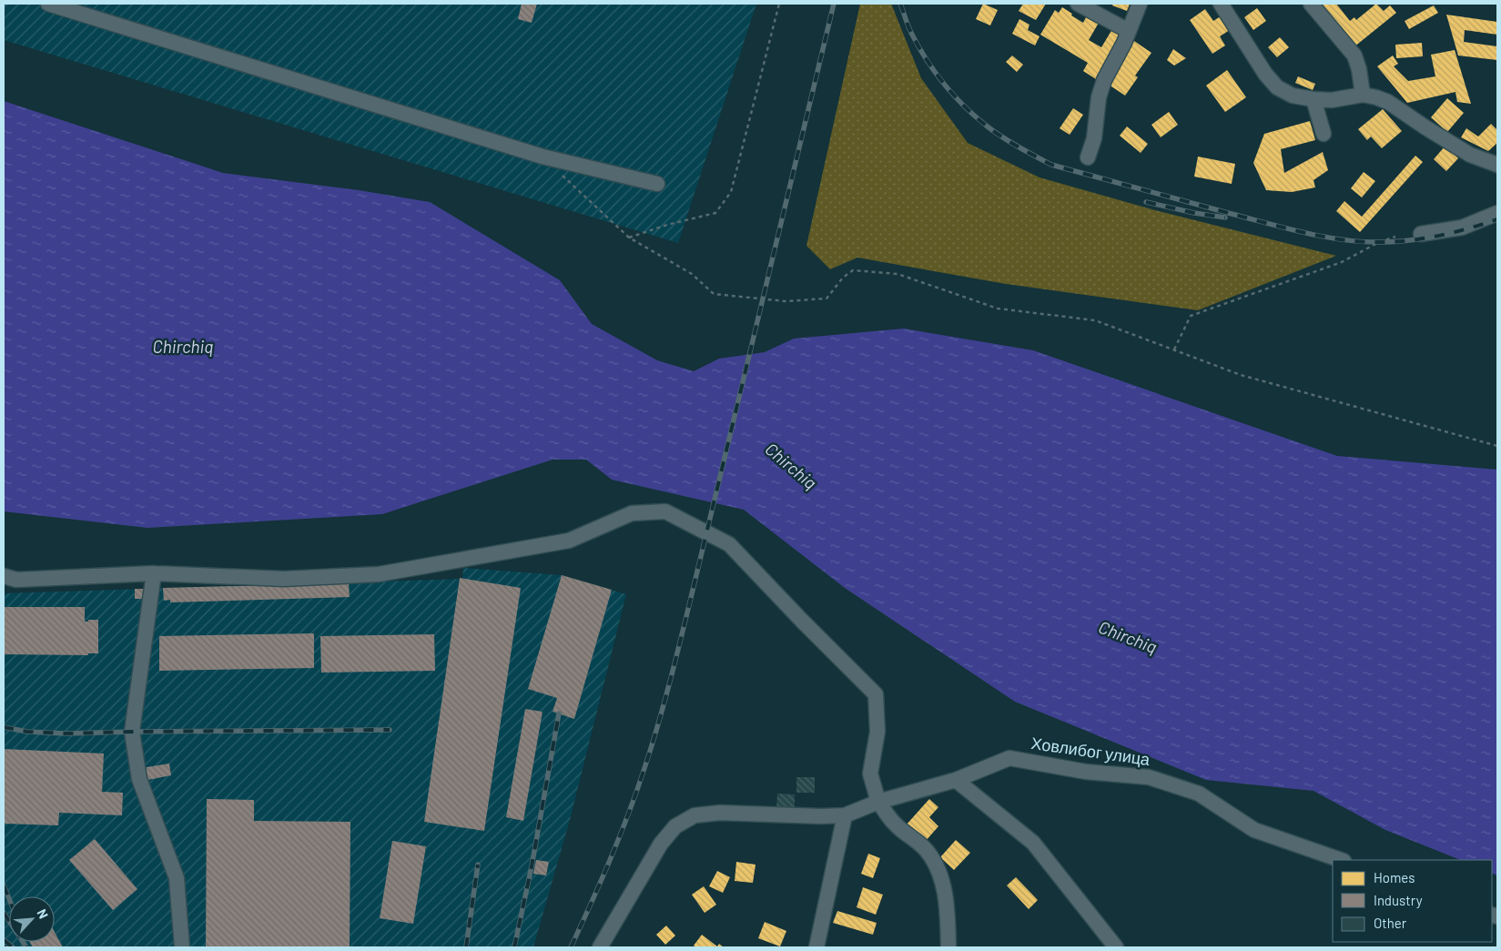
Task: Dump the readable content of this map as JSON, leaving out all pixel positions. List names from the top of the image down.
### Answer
{
  "streets": {
    "street": ["Ховлибог улица"]
  },
  "water": ["Chirchiq"],
  "legend": ["Homes", "Industry", "Other"],
  "north": "top right"
}
